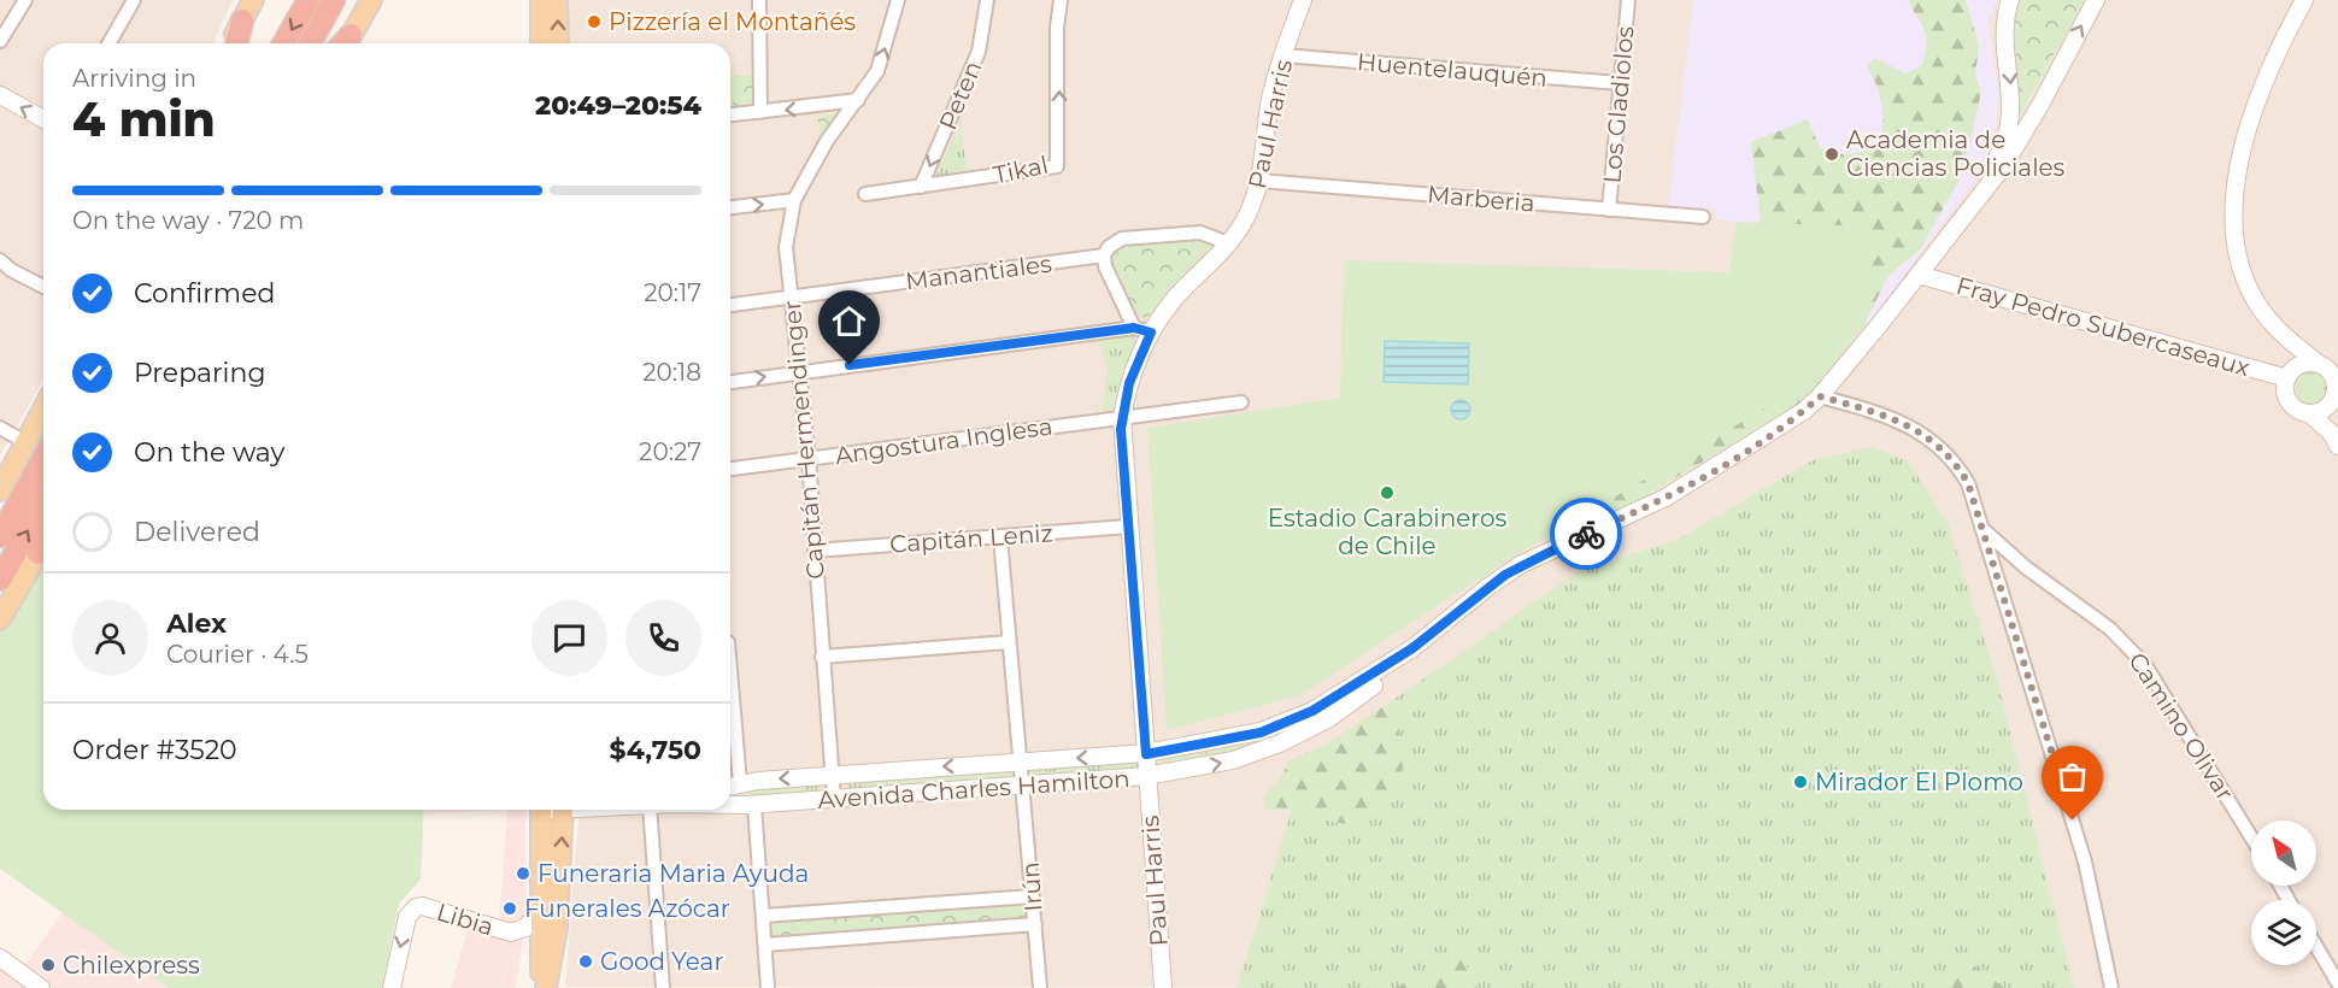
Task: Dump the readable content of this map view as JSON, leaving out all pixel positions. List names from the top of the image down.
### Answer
{
  "streets": {
    "main road": [
      "Paul Harris",
      "Fray Pedro Subercaseaux",
      "Avenida Charles Hamilton",
      "Libia"
    ],
    "street": [
      "Huentelauquén",
      "Peten",
      "Los Gladiolos",
      "Tikal",
      "Marberia",
      "Manantiales",
      "Capitán Hermendinger",
      "Angostura Inglesa",
      "Capitán Leniz",
      "Camino Olivar",
      "Irún"
    ]
  },
  "crossings": [
    ["Huentelauquén", "Los Gladiolos"],
    ["Huentelauquén", "Paul Harris"],
    ["Peten", "Tikal"],
    ["Los Gladiolos", "Marberia"],
    ["Paul Harris", "Marberia"],
    ["Paul Harris", "Manantiales"],
    ["Paul Harris", "Angostura Inglesa"],
    ["Paul Harris", "Capitán Leniz"],
    ["Paul Harris", "Avenida Charles Hamilton"],
    ["Manantiales", "Capitán Hermendinger"],
    ["Fray Pedro Subercaseaux", "Avenida Charles Hamilton"],
    ["Capitán Hermendinger", "Angostura Inglesa"],
    ["Capitán Hermendinger", "Capitán Leniz"],
    ["Capitán Hermendinger", "Avenida Charles Hamilton"],
    ["Capitán Leniz", "Irún"],
    ["Avenida Charles Hamilton", "Irún"]
  ],
  "one_way": ["Peten"],
  "places": [
    "Pizzería el Montañés",
    "Academia de Ciencias Policiales",
    "Estadio Carabineros de Chile",
    "Mirador El Plomo",
    "Funeraria Maria Ayuda",
    "Funerales Azócar",
    "Good Year",
    "Chilexpress"
  ],
  "north": "top left",
  "page": {
    "heading": ["4 min", "Arriving in", "20:49–20:54"],
    "panel": [
      "Alex",
      "Courier · 4.5",
      "Order #3520",
      "$4,750"
    ],
    "bar": "On the way · 720 m",
    "list": [
      ["Confirmed", "20:17"],
      ["Preparing", "20:18"],
      ["On the way", "20:27"],
      "Delivered"
    ]
  }
}
